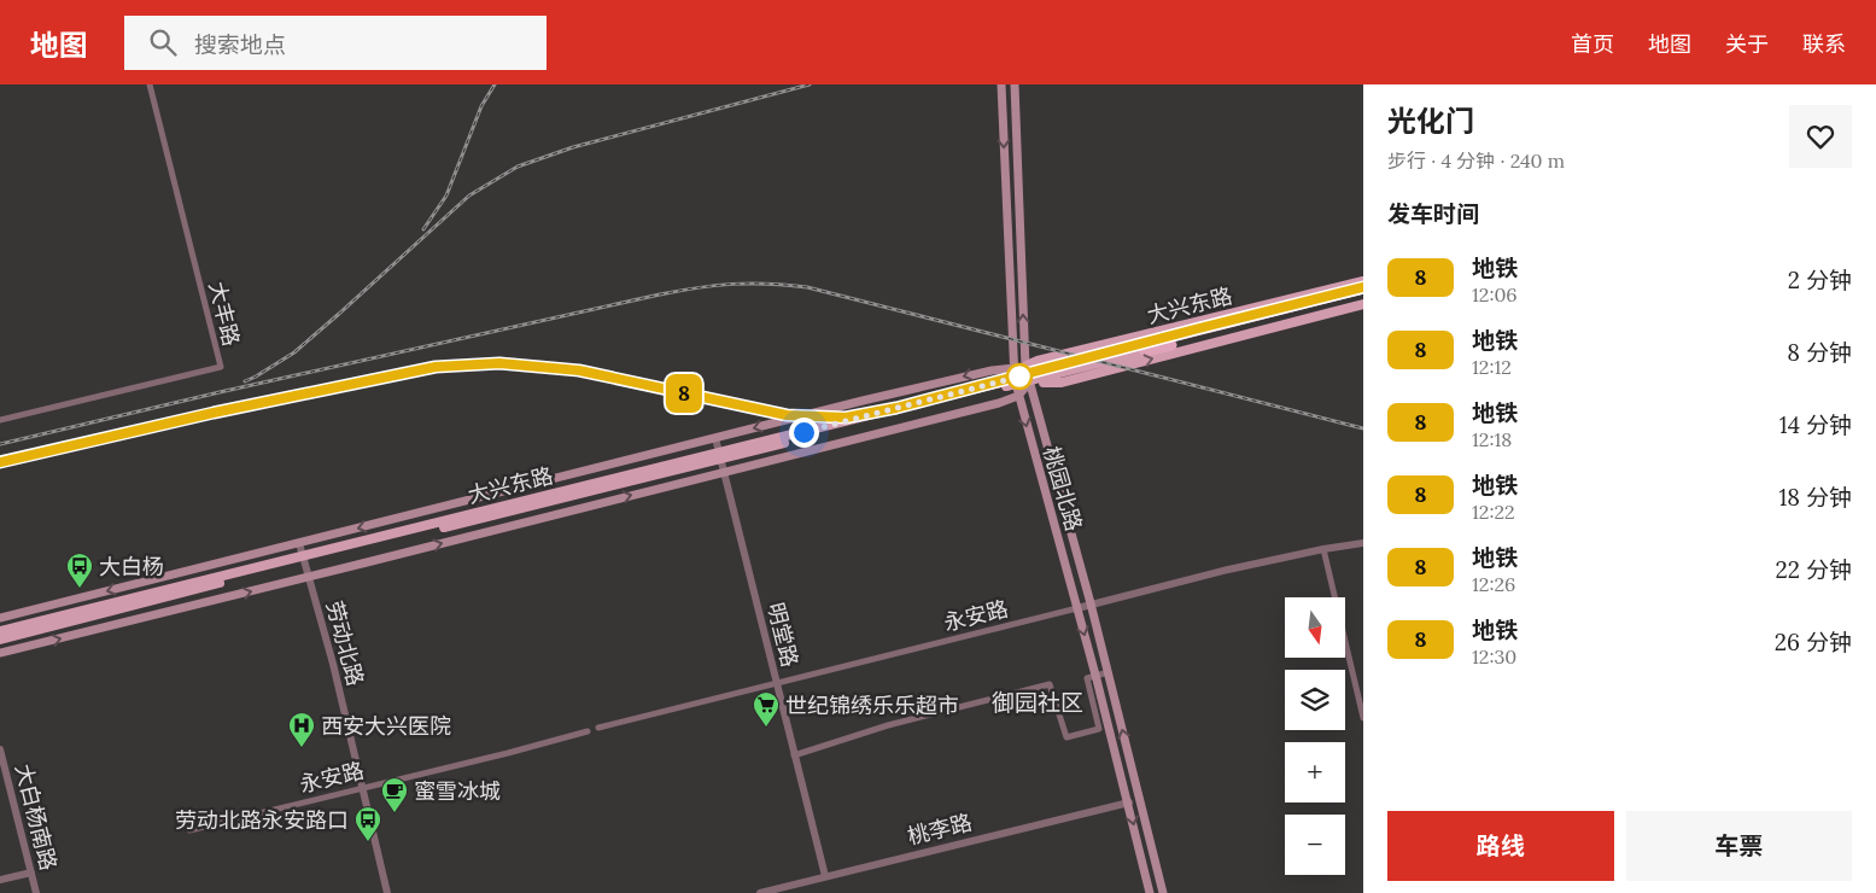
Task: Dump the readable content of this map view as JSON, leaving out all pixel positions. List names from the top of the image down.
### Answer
{
  "streets": {
    "main road": ["大兴东路", "桃园北路"],
    "street": [
      "大丰路",
      "永安路",
      "明堂路",
      "劳动北路",
      "大白杨南路",
      "桃李路"
    ]
  },
  "crossings": [
    ["大兴东路", "桃园北路"],
    ["大兴东路", "明堂路"],
    ["大兴东路", "劳动北路"],
    ["桃园北路", "永安路"],
    ["桃园北路", "桃李路"],
    ["永安路", "明堂路"],
    ["永安路", "劳动北路"],
    ["明堂路", "桃李路"]
  ],
  "districts": ["御园社区"],
  "places": {
    "bus stop": ["大白杨", "劳动北路永安路口"],
    "supermarket": ["世纪锦绣乐乐超市"],
    "hospital": ["西安大兴医院"],
    "cafe": ["蜜雪冰城"]
  },
  "lines": ["metro line 8"],
  "north": "bottom",
  "page": {
    "header": "地图",
    "search": "搜索地点",
    "nav": [
      "首页",
      "地图",
      "关于",
      "联系"
    ],
    "on_map": "8",
    "heading": [
      ["光化门", "步行 · 4 分钟 · 240 m"],
      "发车时间"
    ],
    "list": [
      {
        "mark": "8",
        "name": "地铁",
        "note": "12:06",
        "value": "2 分钟"
      },
      {
        "mark": "8",
        "name": "地铁",
        "note": "12:12",
        "value": "8 分钟"
      },
      {
        "mark": "8",
        "name": "地铁",
        "note": "12:18",
        "value": "14 分钟"
      },
      {
        "mark": "8",
        "name": "地铁",
        "note": "12:22",
        "value": "18 分钟"
      },
      {
        "mark": "8",
        "name": "地铁",
        "note": "12:26",
        "value": "22 分钟"
      },
      {
        "mark": "8",
        "name": "地铁",
        "note": "12:30",
        "value": "26 分钟"
      }
    ],
    "map_buttons": ["+", "−"],
    "buttons": ["路线", "车票"]
  }
}
